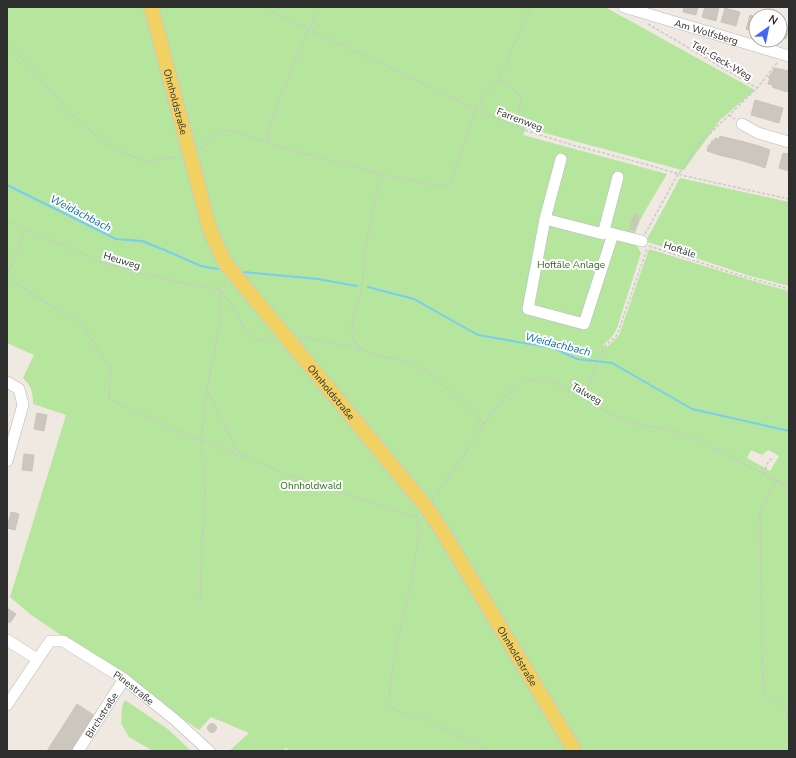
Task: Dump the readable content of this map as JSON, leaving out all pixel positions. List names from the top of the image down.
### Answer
{
  "streets": {
    "main road": ["Ohnholdstraße"],
    "street": ["Am Wolfsberg", "Pinestraße", "Birchstraße"],
    "path": [
      "Tell-Geck-Weg",
      "Farrenweg",
      "Hoftäle",
      "Heuweg",
      "Talweg"
    ]
  },
  "crossings": [
    ["Ohnholdstraße", "Talweg"],
    ["Pinestraße", "Birchstraße"]
  ],
  "water": ["Weidachbach"],
  "parks": ["Hoftäle Anlage", "Ohnholdwald"],
  "north": "top right"
}
